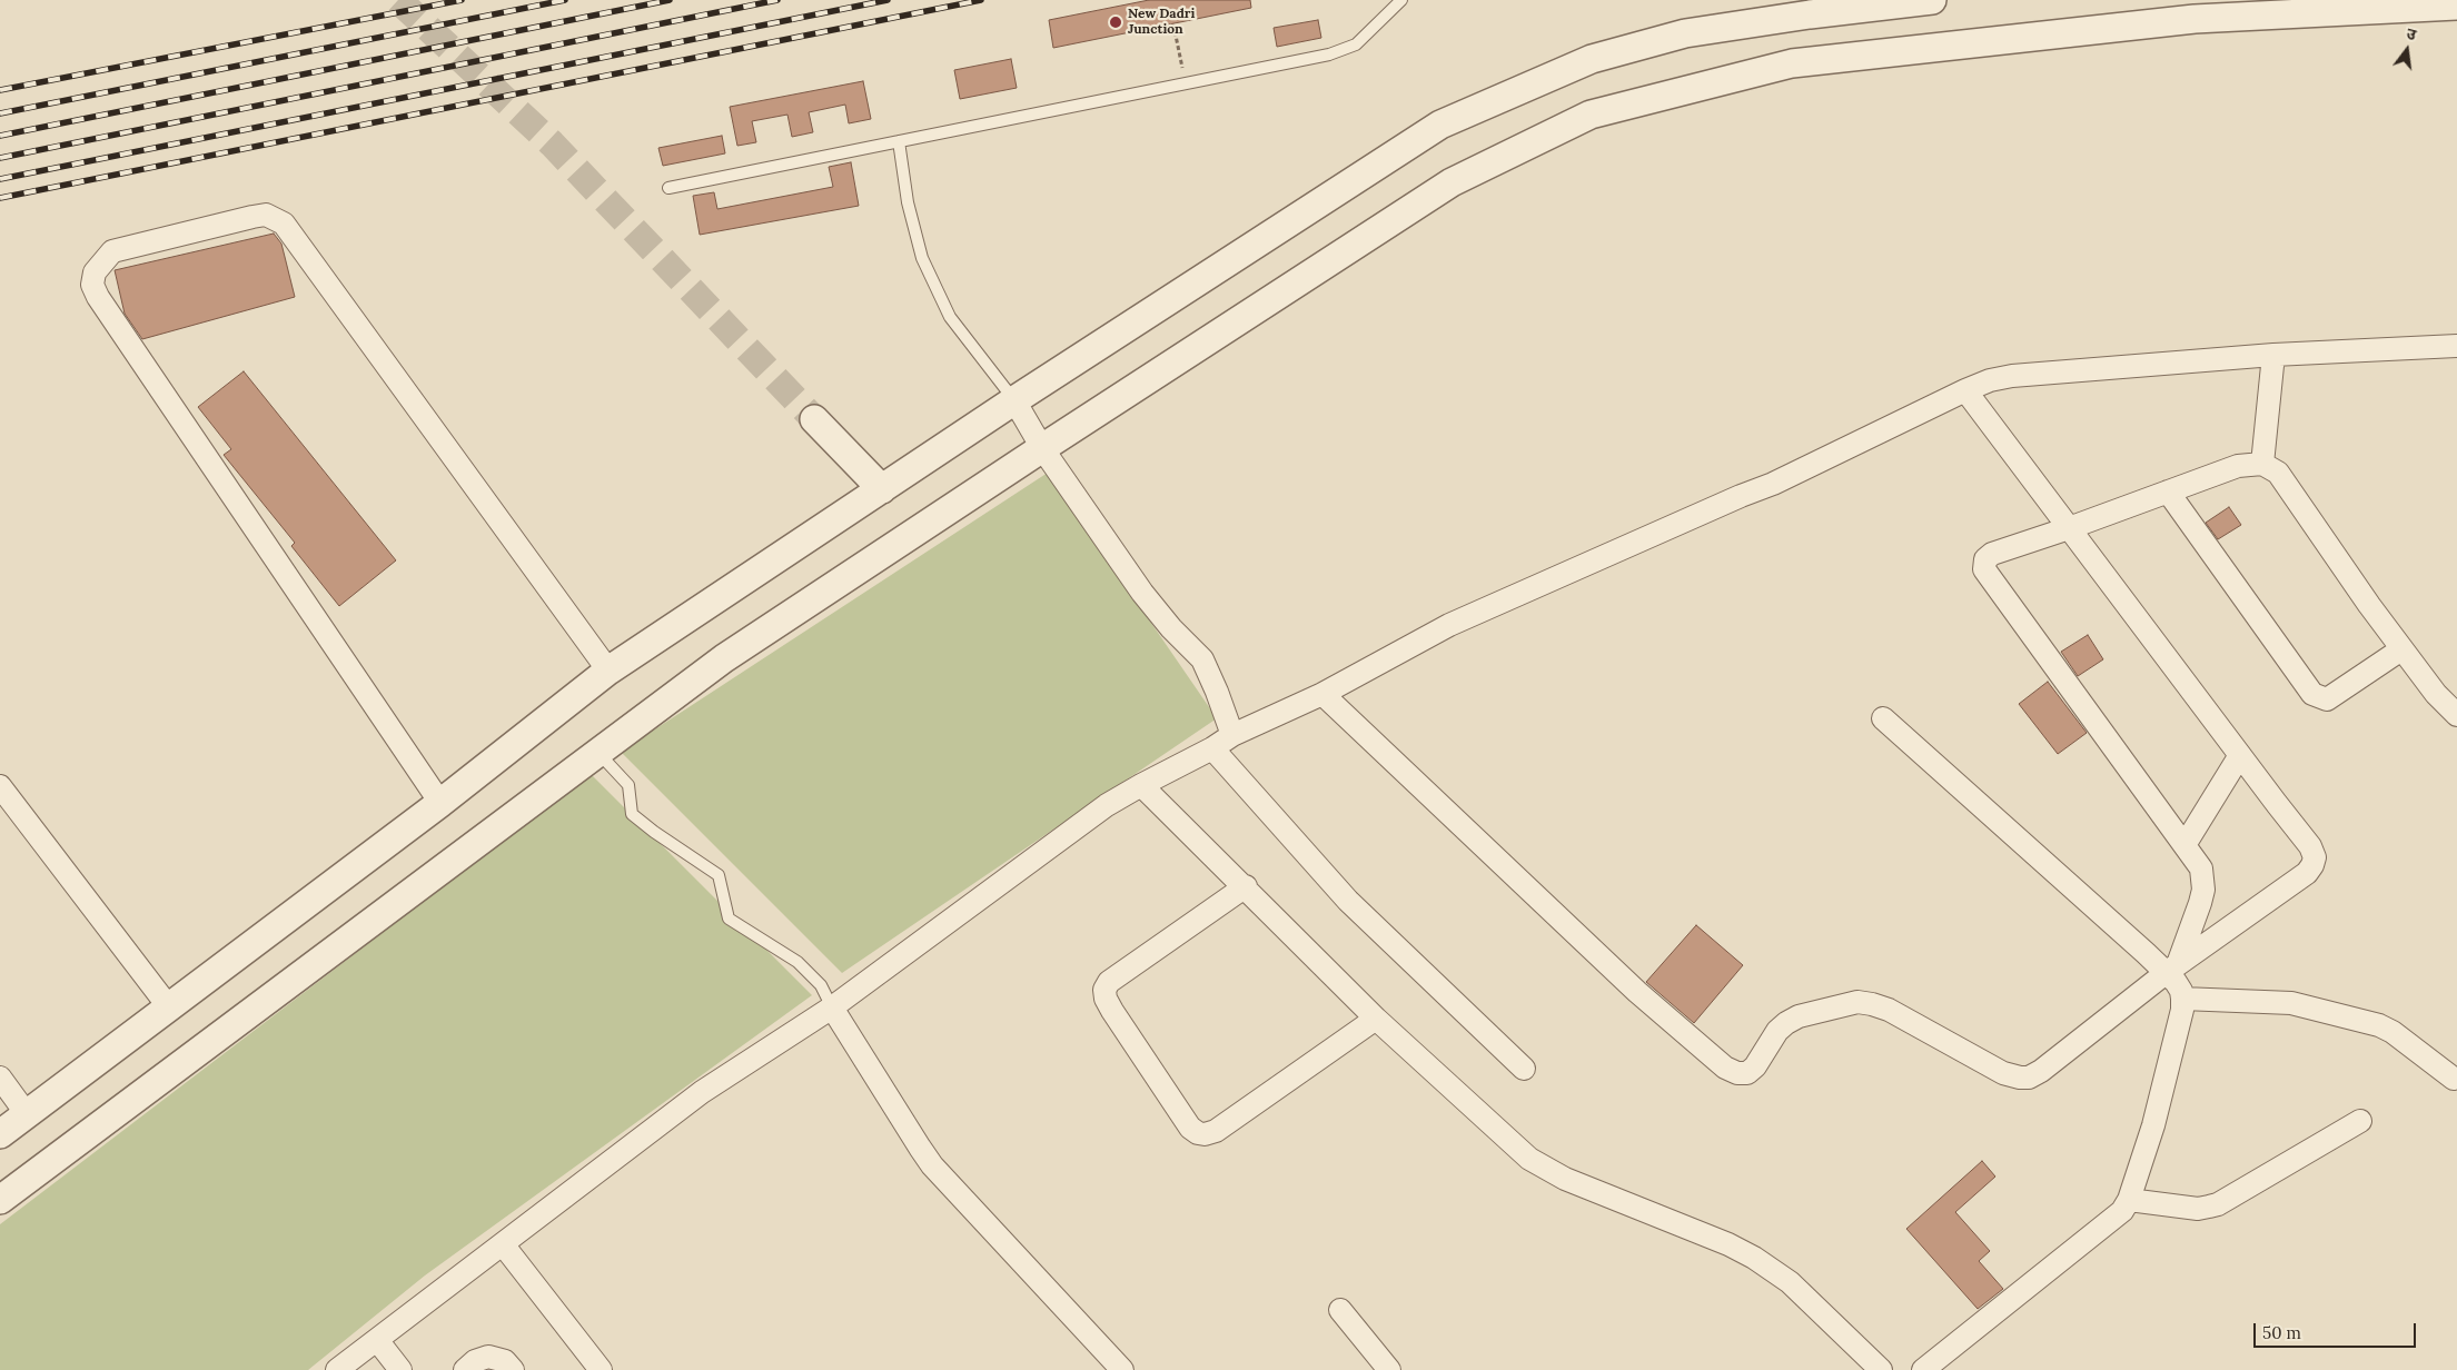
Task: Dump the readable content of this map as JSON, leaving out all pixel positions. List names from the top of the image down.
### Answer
{
  "places": ["New Dadri Junction"],
  "scale_bar": "50 m",
  "north": "top"
}
